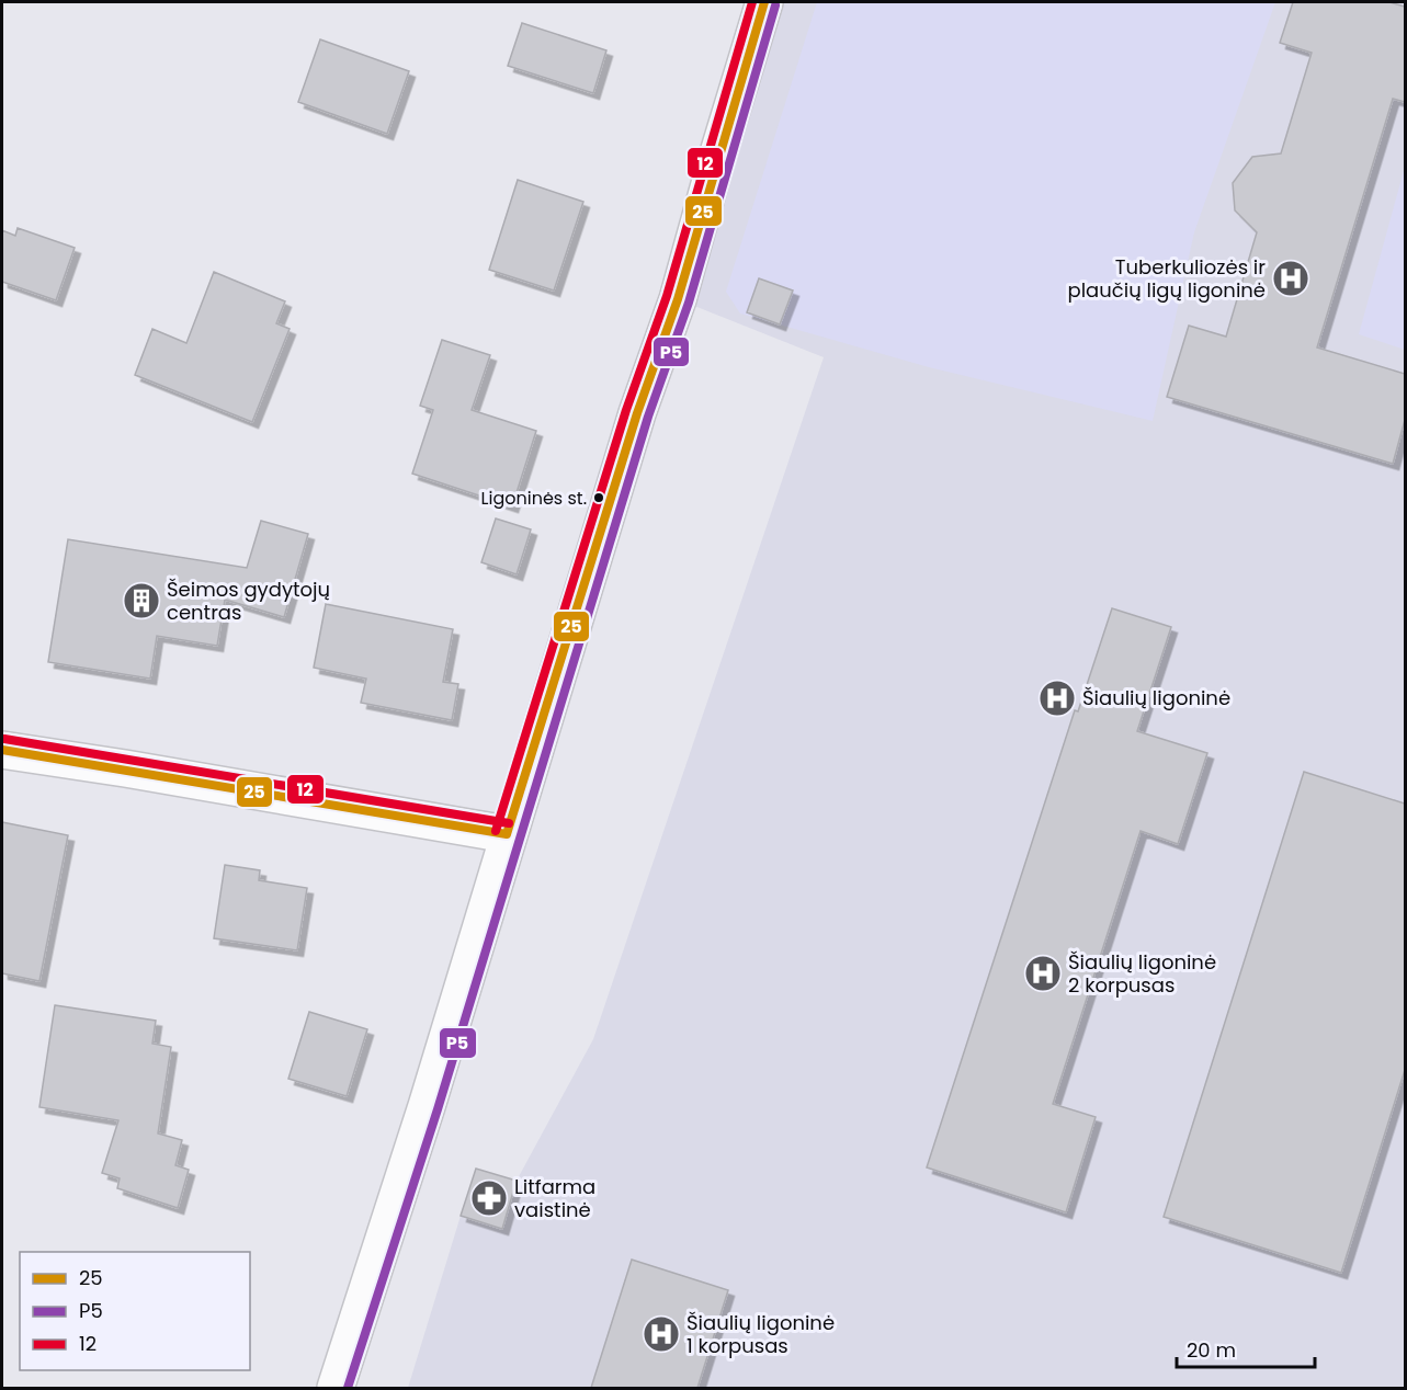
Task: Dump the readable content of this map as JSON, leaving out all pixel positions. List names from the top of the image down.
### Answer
{
  "places": {
    "hospital": [
      "Tuberkuliozės ir plaučių ligų ligoninė",
      "Šiaulių ligoninė",
      "Šiaulių ligoninė 2 korpusas",
      "Šiaulių ligoninė 1 korpusas"
    ],
    "other": ["Ligoninės st."],
    "building": ["Šeimos gydytojų centras"],
    "pharmacy": ["Litfarma vaistinė"]
  },
  "lines": ["transit line 25", "transit line 12", "transit line P5"],
  "legend": ["25", "P5", "12"],
  "scale_bar": "20 m"
}
